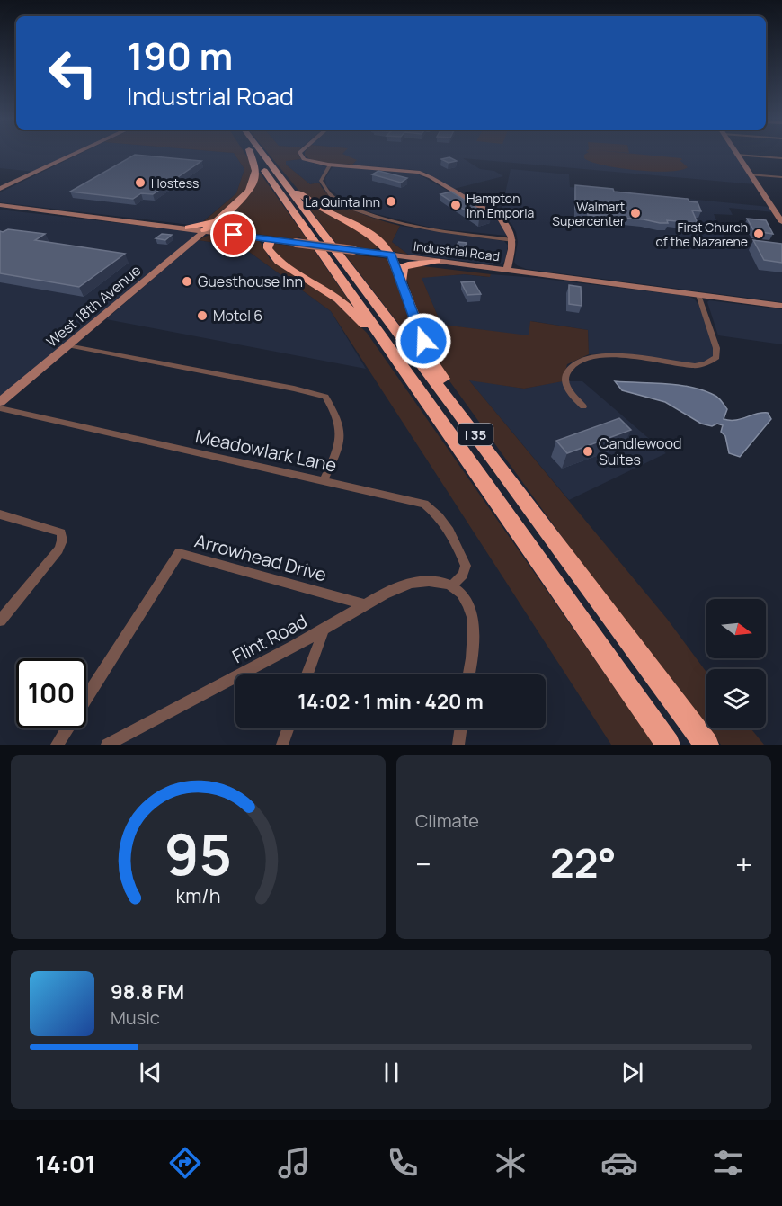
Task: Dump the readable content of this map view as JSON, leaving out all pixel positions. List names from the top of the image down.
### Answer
{
  "streets": {
    "highway": ["I 35"],
    "street": [
      "Industrial Road",
      "West 18th Avenue",
      "Meadowlark Lane",
      "Arrowhead Drive",
      "Flint Road"
    ]
  },
  "crossings": [
    ["Industrial Road", "West 18th Avenue"],
    ["Meadowlark Lane", "Flint Road"],
    ["Arrowhead Drive", "Flint Road"]
  ],
  "places": [
    "Hostess",
    "La Quinta Inn",
    "Hampton Inn Emporia",
    "Walmart Supercenter",
    "First Church of the Nazarene",
    "Guesthouse Inn",
    "Motel 6",
    "Candlewood Suites"
  ],
  "north": "right",
  "page": {
    "turn": ["190 m", "Industrial Road"],
    "limit": "100",
    "trip": "14:02 · 1 min · 420 m",
    "tile": "Climate",
    "heat": ["−", "22°", "+"],
    "song": ["98.8 FM", "Music"],
    "tabs": "14:01",
    "gauge": ["95", "km/h"]
  }
}
